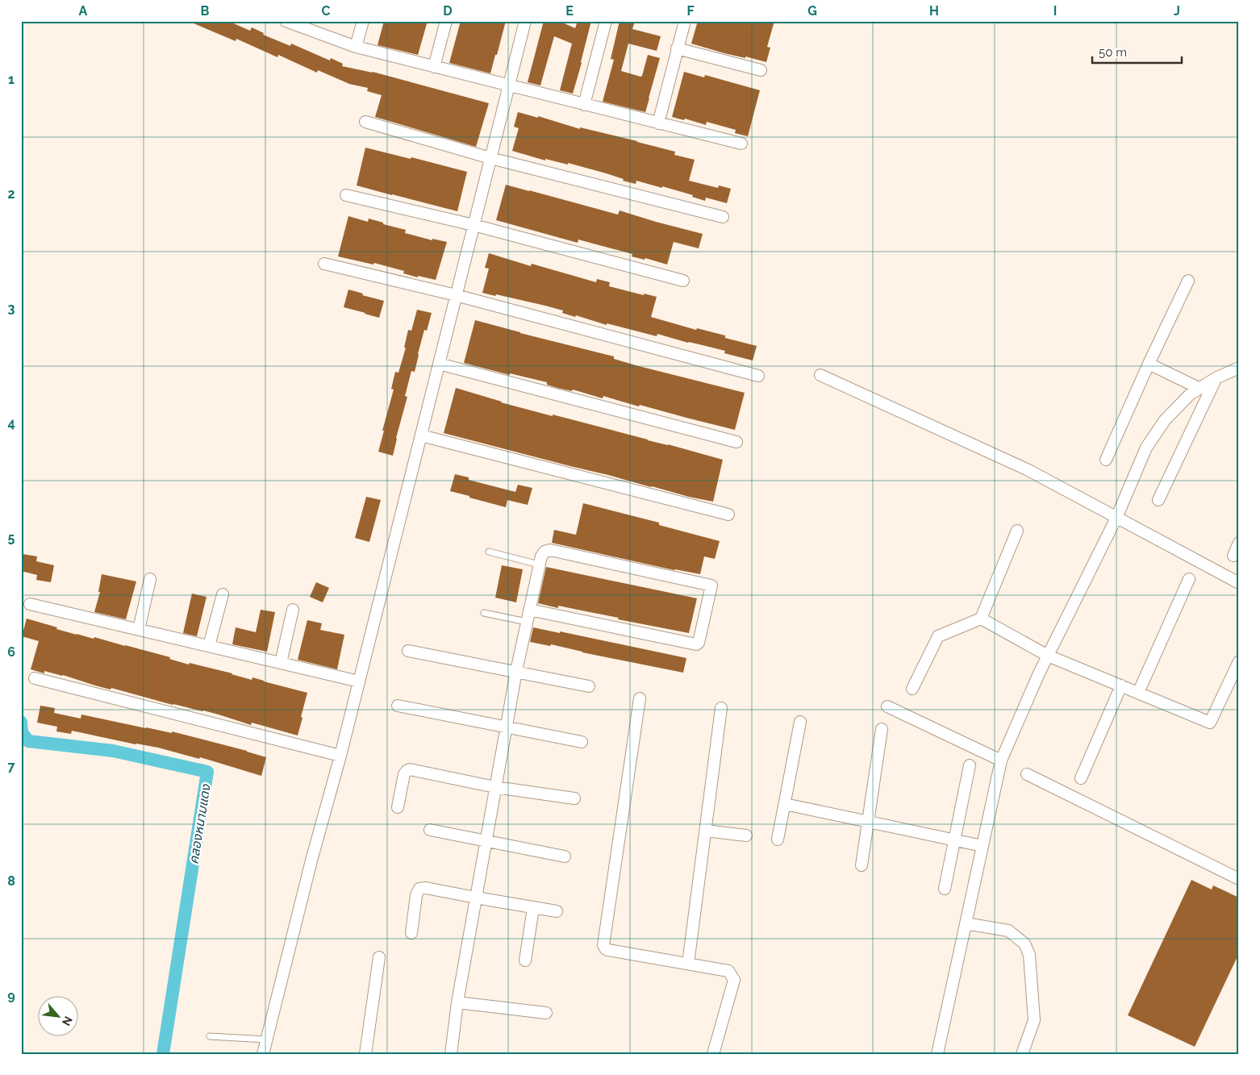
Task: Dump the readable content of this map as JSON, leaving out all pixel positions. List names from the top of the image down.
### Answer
{
  "water": ["คลองหนามแดง"],
  "scale_bar": "50 m",
  "north": "bottom right",
  "grid": {
    "columns": [
      "A",
      "B",
      "C",
      "D",
      "E",
      "F",
      "G",
      "H",
      "I",
      "J"
    ],
    "rows": [
      "1",
      "2",
      "3",
      "4",
      "5",
      "6",
      "7",
      "8",
      "9"
    ]
  }
}
